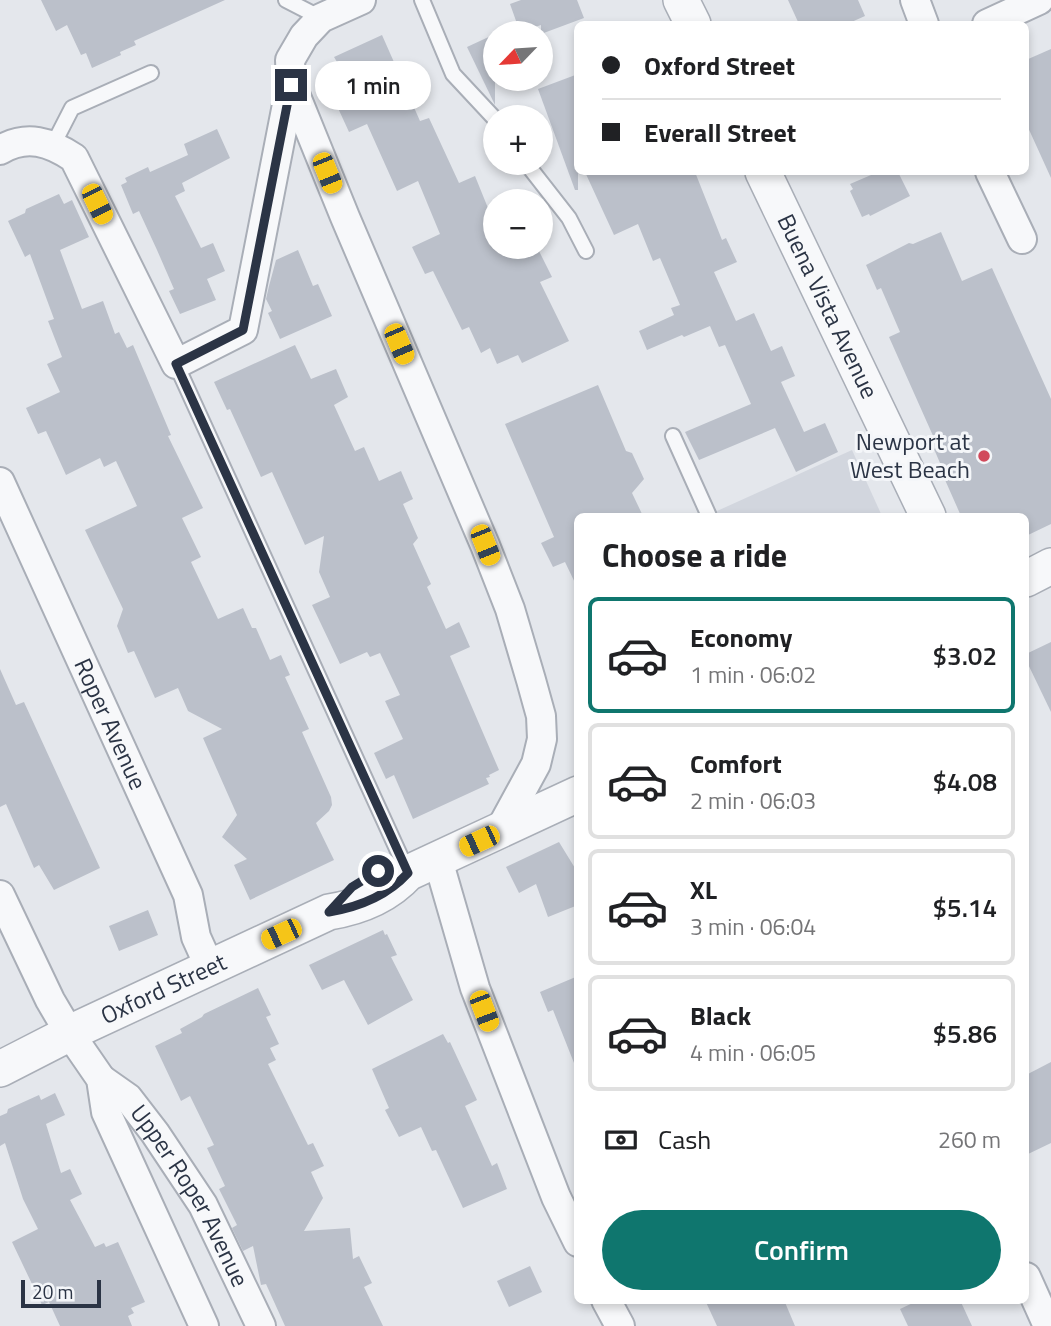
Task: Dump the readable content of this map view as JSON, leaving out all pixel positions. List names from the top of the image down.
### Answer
{
  "streets": {
    "street": [
      "Buena Vista Avenue",
      "Roper Avenue",
      "Oxford Street",
      "Upper Roper Avenue"
    ]
  },
  "crossings": [
    ["Roper Avenue", "Oxford Street"],
    ["Oxford Street", "Upper Roper Avenue"]
  ],
  "places": ["Newport at West Beach"],
  "scale_bar": "20 m",
  "north": "bottom left",
  "page": {
    "map_buttons": ["+", "−"],
    "banner": ["Oxford Street", "Everall Street"],
    "bubble": "1 min",
    "heading": "Choose a ride",
    "list": [
      {
        "name": "Economy",
        "note": "1 min · 06:02",
        "value": "$3.02"
      },
      {
        "name": "Comfort",
        "note": "2 min · 06:03",
        "value": "$4.08"
      },
      {
        "name": "XL",
        "note": "3 min · 06:04",
        "value": "$5.14"
      },
      {
        "name": "Black",
        "note": "4 min · 06:05",
        "value": "$5.86"
      }
    ],
    "pay": ["Cash", "260 m"],
    "buttons": "Confirm",
    "scale": "20 m"
  }
}
